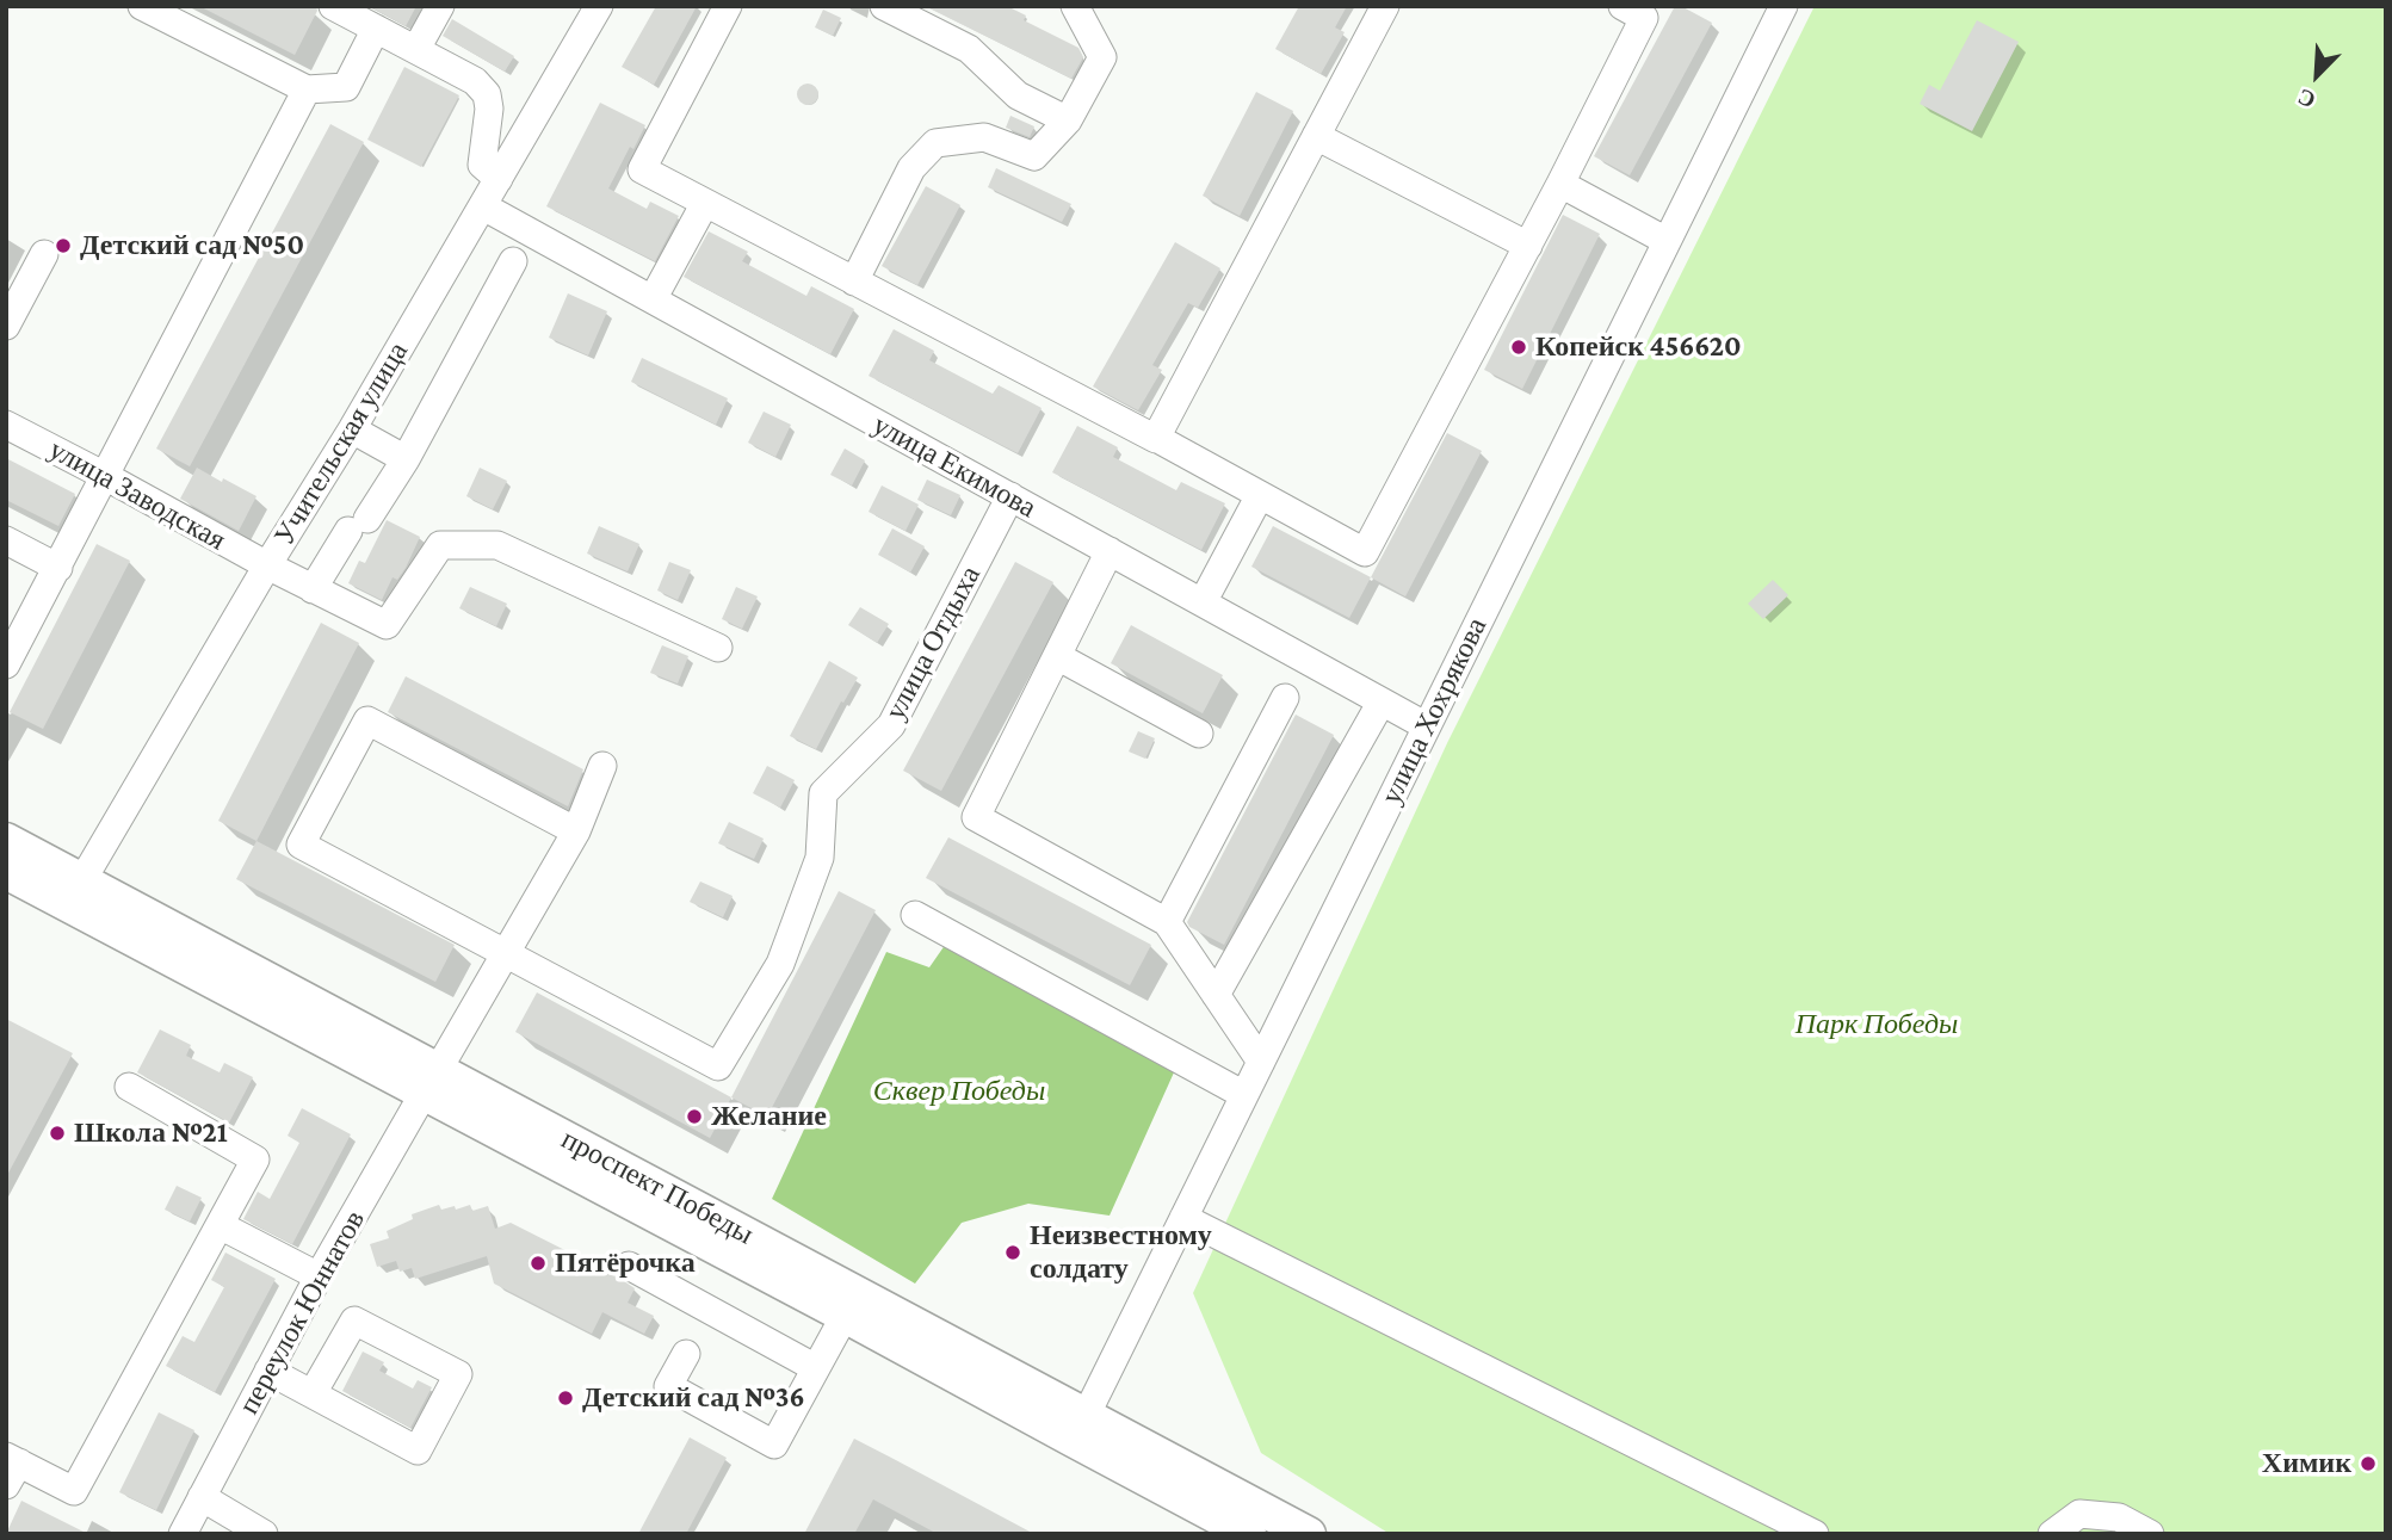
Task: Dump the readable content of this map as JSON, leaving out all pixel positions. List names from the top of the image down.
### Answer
{
  "streets": {
    "main road": ["проспект Победы"],
    "street": [
      "Учительская улица",
      "улица Екимова",
      "улица Заводская",
      "улица Отдыха",
      "улица Хохрякова",
      "переулок Юннатов"
    ]
  },
  "crossings": [
    ["Учительская улица", "улица Екимова"],
    ["Учительская улица", "улица Заводская"],
    ["Учительская улица", "проспект Победы"],
    ["улица Екимова", "улица Отдыха"],
    ["улица Екимова", "улица Хохрякова"],
    ["улица Отдыха", "переулок Юннатов"],
    ["улица Хохрякова", "проспект Победы"],
    ["проспект Победы", "переулок Юннатов"]
  ],
  "parks": ["Парк Победы", "Сквер Победы"],
  "places": [
    "Детский сад №50",
    "Копейск 456620",
    "Желание",
    "Школа №21",
    "Неизвестному солдату",
    "Пятёрочка",
    "Детский сад №36",
    "Химик"
  ],
  "north": "bottom left"
}
